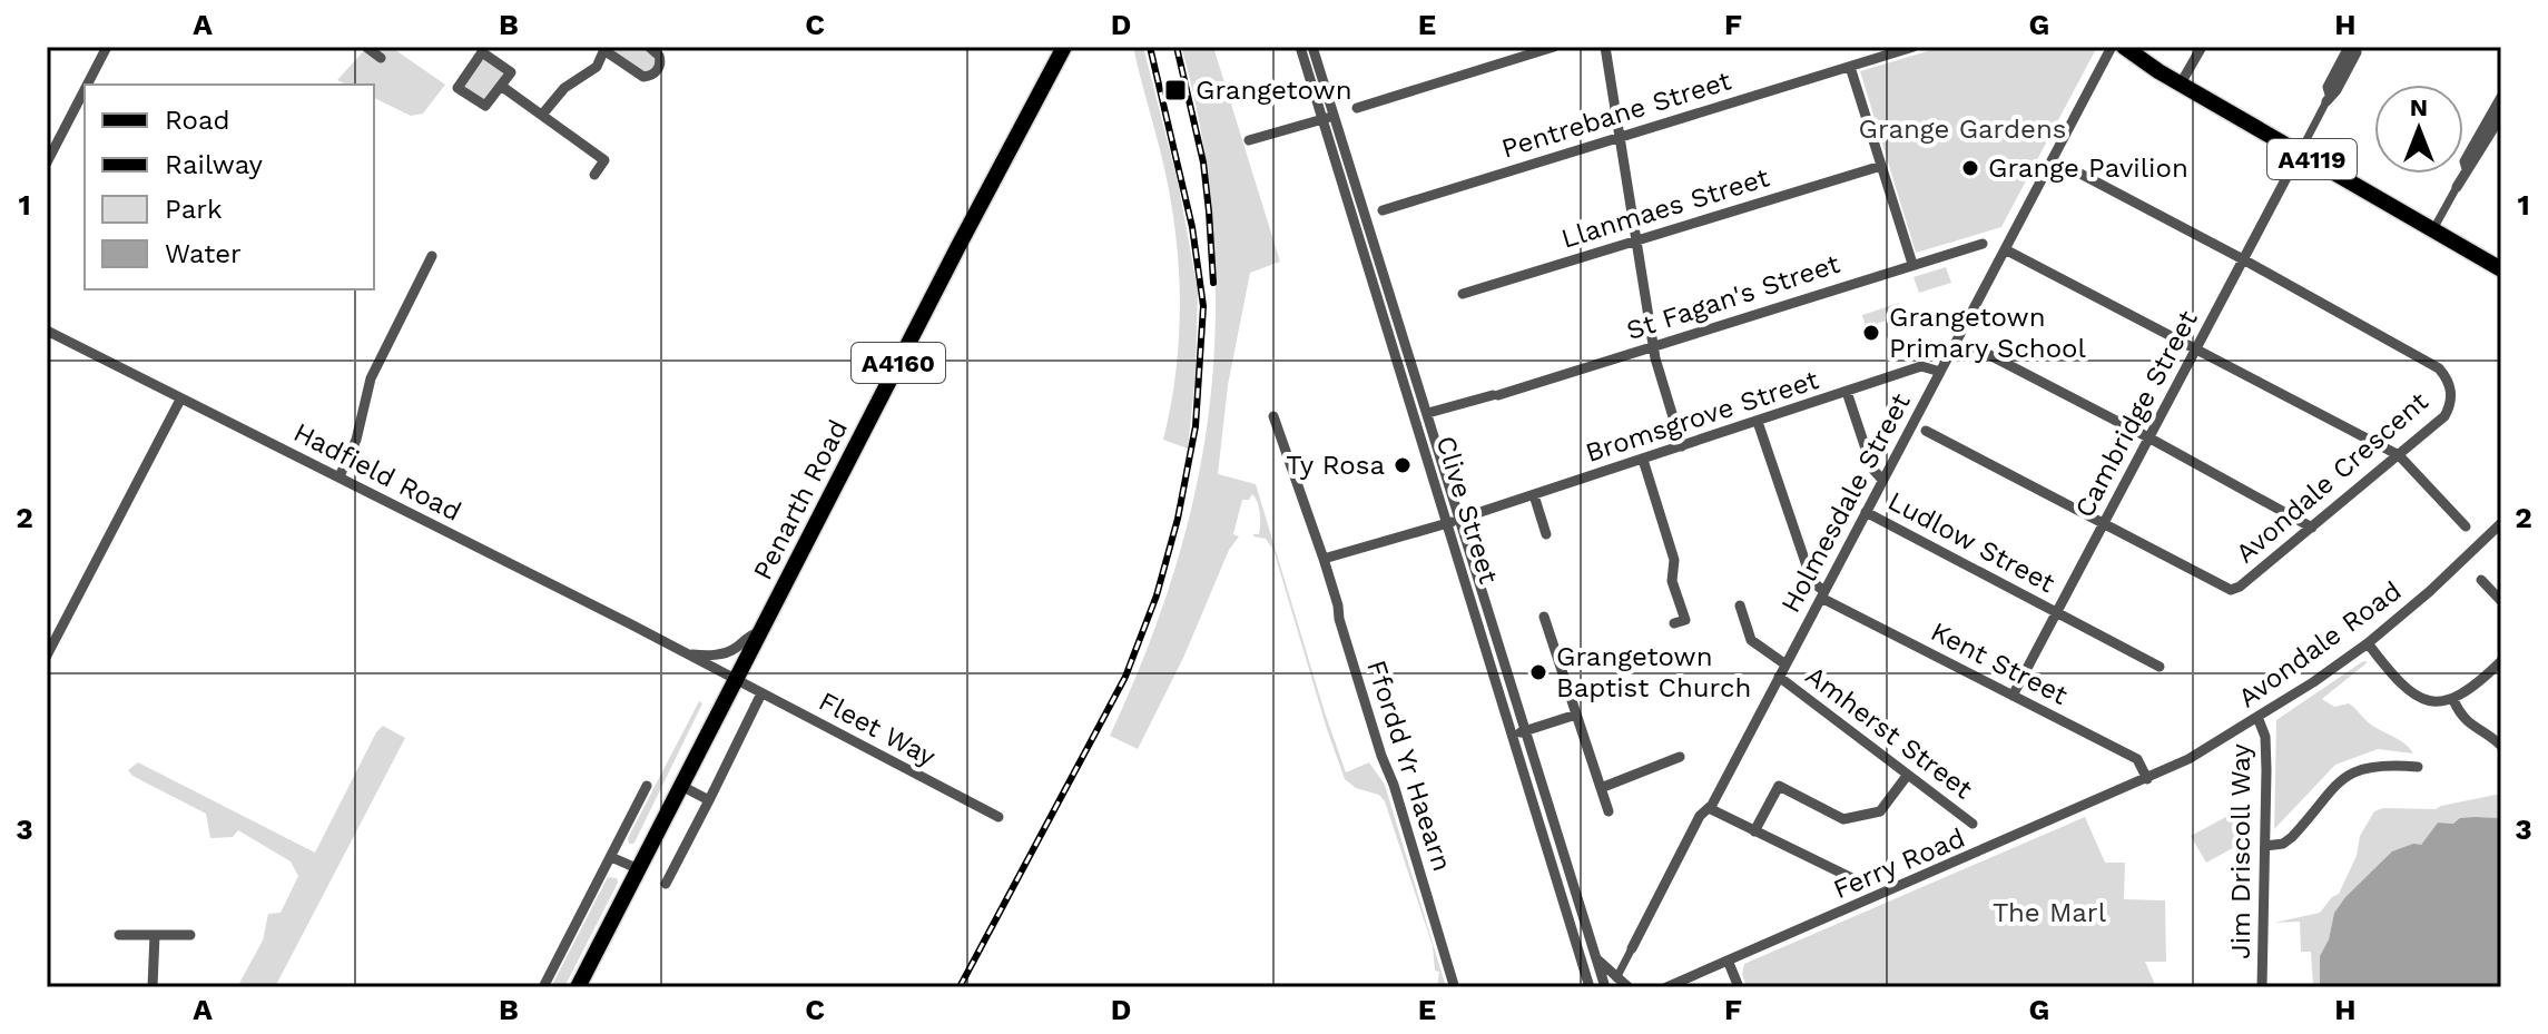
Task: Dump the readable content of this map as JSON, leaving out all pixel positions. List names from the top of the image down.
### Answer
{
  "streets": {
    "main road": ["A4119", "A4160", "Penarth Road"],
    "street": [
      "Pentrebane Street",
      "Llanmaes Street",
      "St Fagan's Street",
      "Cambridge Street",
      "Bromsgrove Street",
      "Hadfield Road",
      "Avondale Crescent",
      "Holmesdale Street",
      "Clive Street",
      "Ludlow Street",
      "Avondale Road",
      "Kent Street",
      "Fleet Way",
      "Amherst Street",
      "Ffordd Yr Haearn",
      "Jim Driscoll Way",
      "Ferry Road"
    ]
  },
  "crossings": [
    ["A4119", "Cambridge Street"],
    ["St Fagan's Street", "Clive Street"],
    ["Cambridge Street", "Avondale Crescent"],
    ["Cambridge Street", "Ludlow Street"],
    ["Cambridge Street", "Kent Street"],
    ["Bromsgrove Street", "Holmesdale Street"],
    ["Hadfield Road", "Penarth Road"],
    ["Hadfield Road", "Fleet Way"],
    ["Penarth Road", "Fleet Way"],
    ["Holmesdale Street", "Clive Street"],
    ["Holmesdale Street", "Ludlow Street"],
    ["Holmesdale Street", "Kent Street"],
    ["Holmesdale Street", "Amherst Street"],
    ["Avondale Road", "Kent Street"],
    ["Avondale Road", "Jim Driscoll Way"],
    ["Avondale Road", "Ferry Road"],
    ["Kent Street", "Ferry Road"]
  ],
  "parks": ["Grange Gardens", "The Marl"],
  "places": {
    "transit": ["Grangetown"],
    "other": [
      "Grange Pavilion",
      "Grangetown Primary School",
      "Ty Rosa",
      "Grangetown Baptist Church"
    ]
  },
  "legend": [
    "Road",
    "Railway",
    "Park",
    "Water"
  ],
  "north": "top",
  "grid": {
    "columns": [
      "A",
      "B",
      "C",
      "D",
      "E",
      "F",
      "G",
      "H"
    ],
    "rows": ["1", "2", "3"]
  }
}
